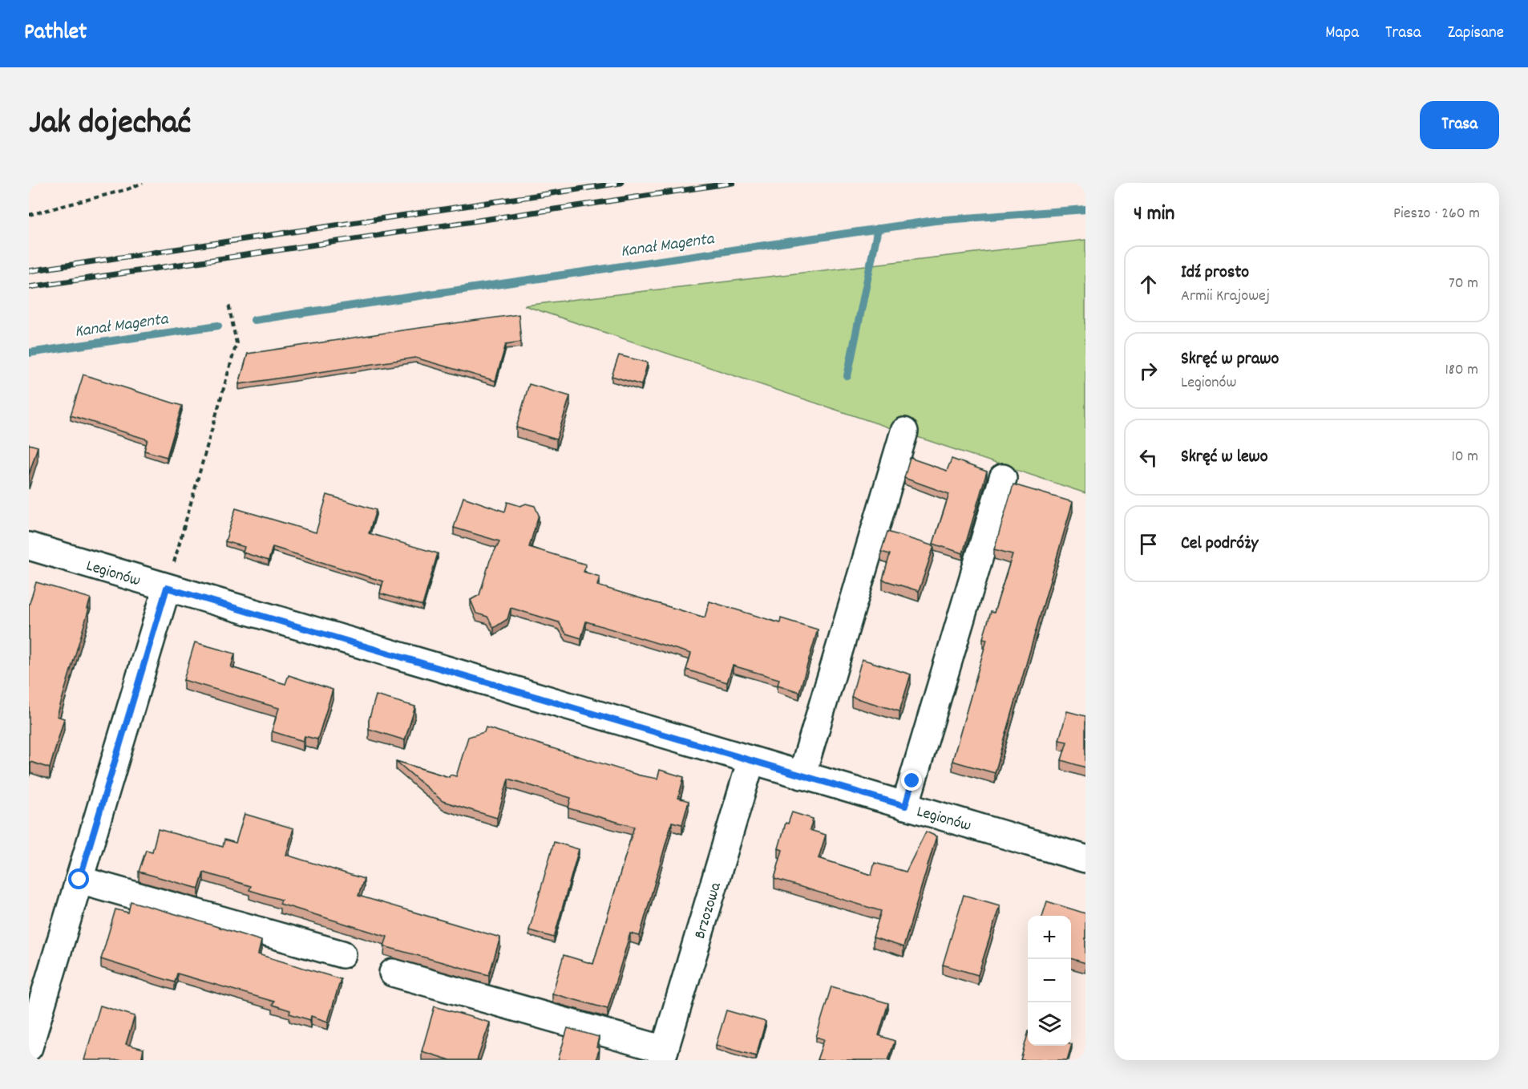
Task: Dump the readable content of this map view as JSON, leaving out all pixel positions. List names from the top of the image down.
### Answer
{
  "streets": {
    "street": ["Legionów", "Brzozowa"]
  },
  "crossings": [
    ["Legionów", "Brzozowa"]
  ],
  "water": ["Kanał Magenta"],
  "page": {
    "header": "Pathlet",
    "nav": ["Mapa", "Trasa", "Zapisane"],
    "title": "Jak dojechać",
    "buttons": "Trasa",
    "heading": ["4 min", "Pieszo · 260 m"],
    "list": [
      ["Idź prosto", "Armii Krajowej", "70 m"],
      ["Skręć w prawo", "Legionów", "180 m"],
      ["Skręć w lewo", "10 m"],
      "Cel podróży"
    ],
    "map_buttons": ["+", "−"]
  }
}
